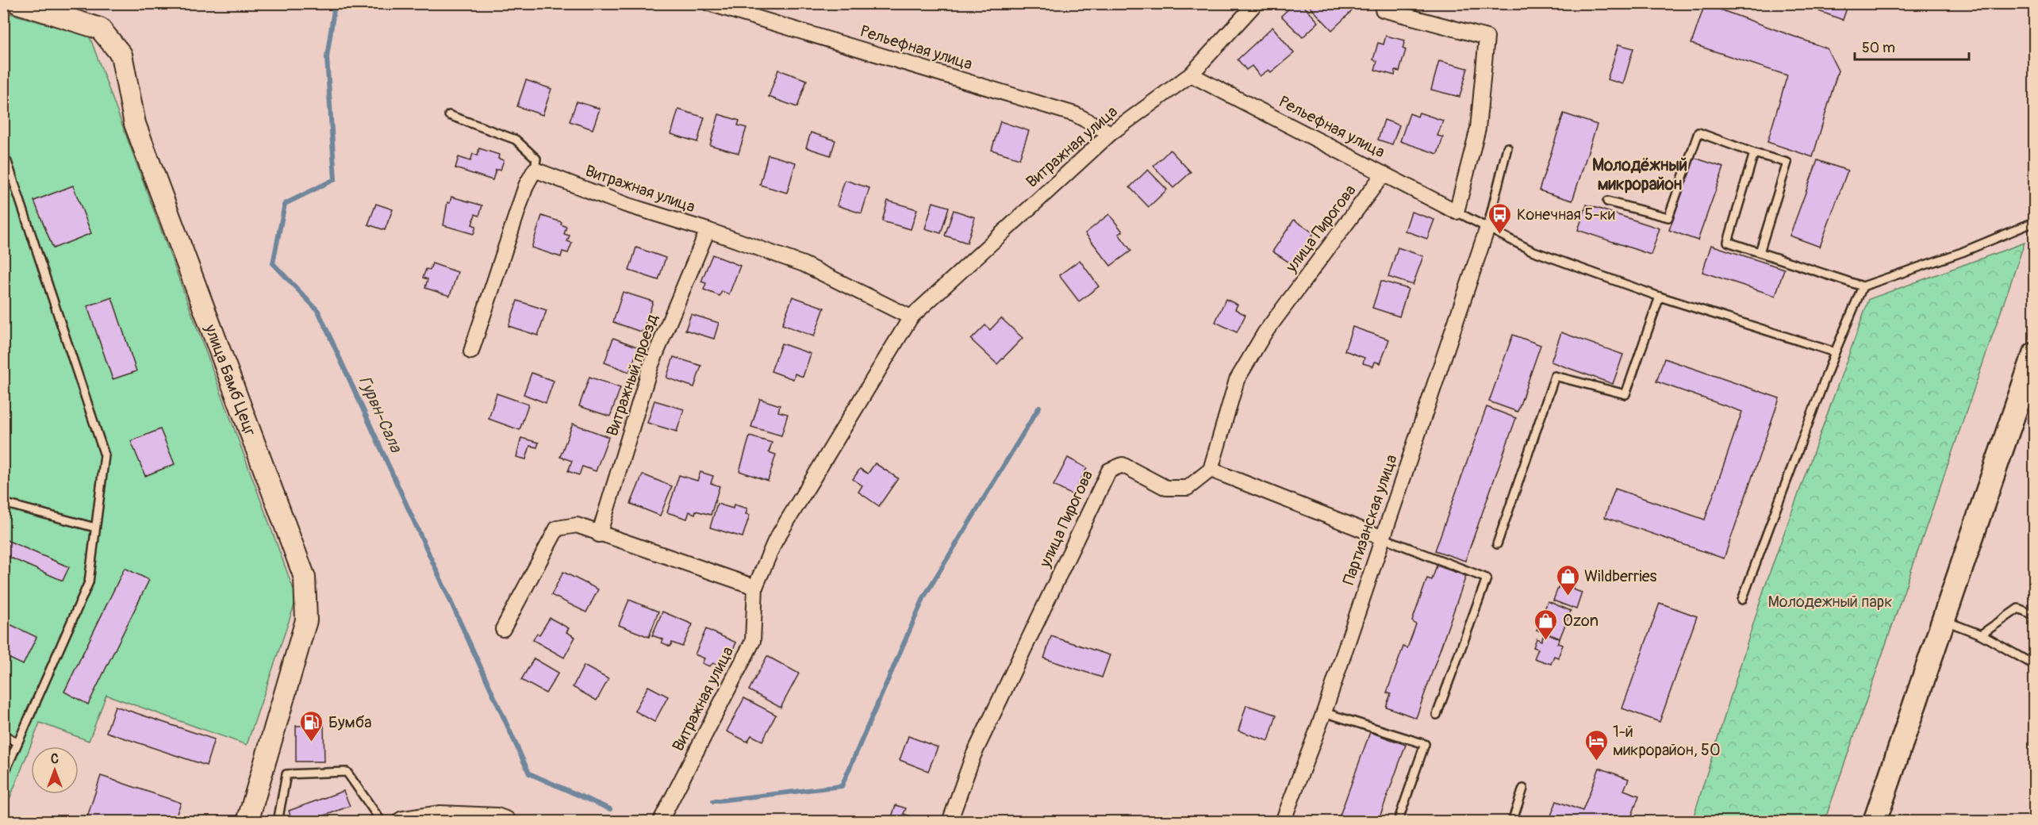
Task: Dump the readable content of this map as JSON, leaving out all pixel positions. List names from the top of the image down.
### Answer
{
  "streets": {
    "main road": ["улица Бамб Цецг"],
    "street": [
      "Рельефная улица",
      "Витражная улица",
      "улица Пирогова",
      "Витражный проезд",
      "Партизанская улица"
    ]
  },
  "crossings": [
    ["Рельефная улица", "Витражная улица"],
    ["Рельефная улица", "улица Пирогова"],
    ["Витражная улица", "Витражный проезд"]
  ],
  "districts": ["Молодёжный микрорайон"],
  "water": ["Гурвн-Сала"],
  "parks": ["Молодежный парк"],
  "places": {
    "bus stop": ["Конечная 5-ки"],
    "shop": ["Wildberries", "Ozon"],
    "fuel station": ["Бумба"],
    "hotel": ["1-й микрорайон, 50"]
  },
  "scale_bar": "50 m",
  "north": "top"
}
